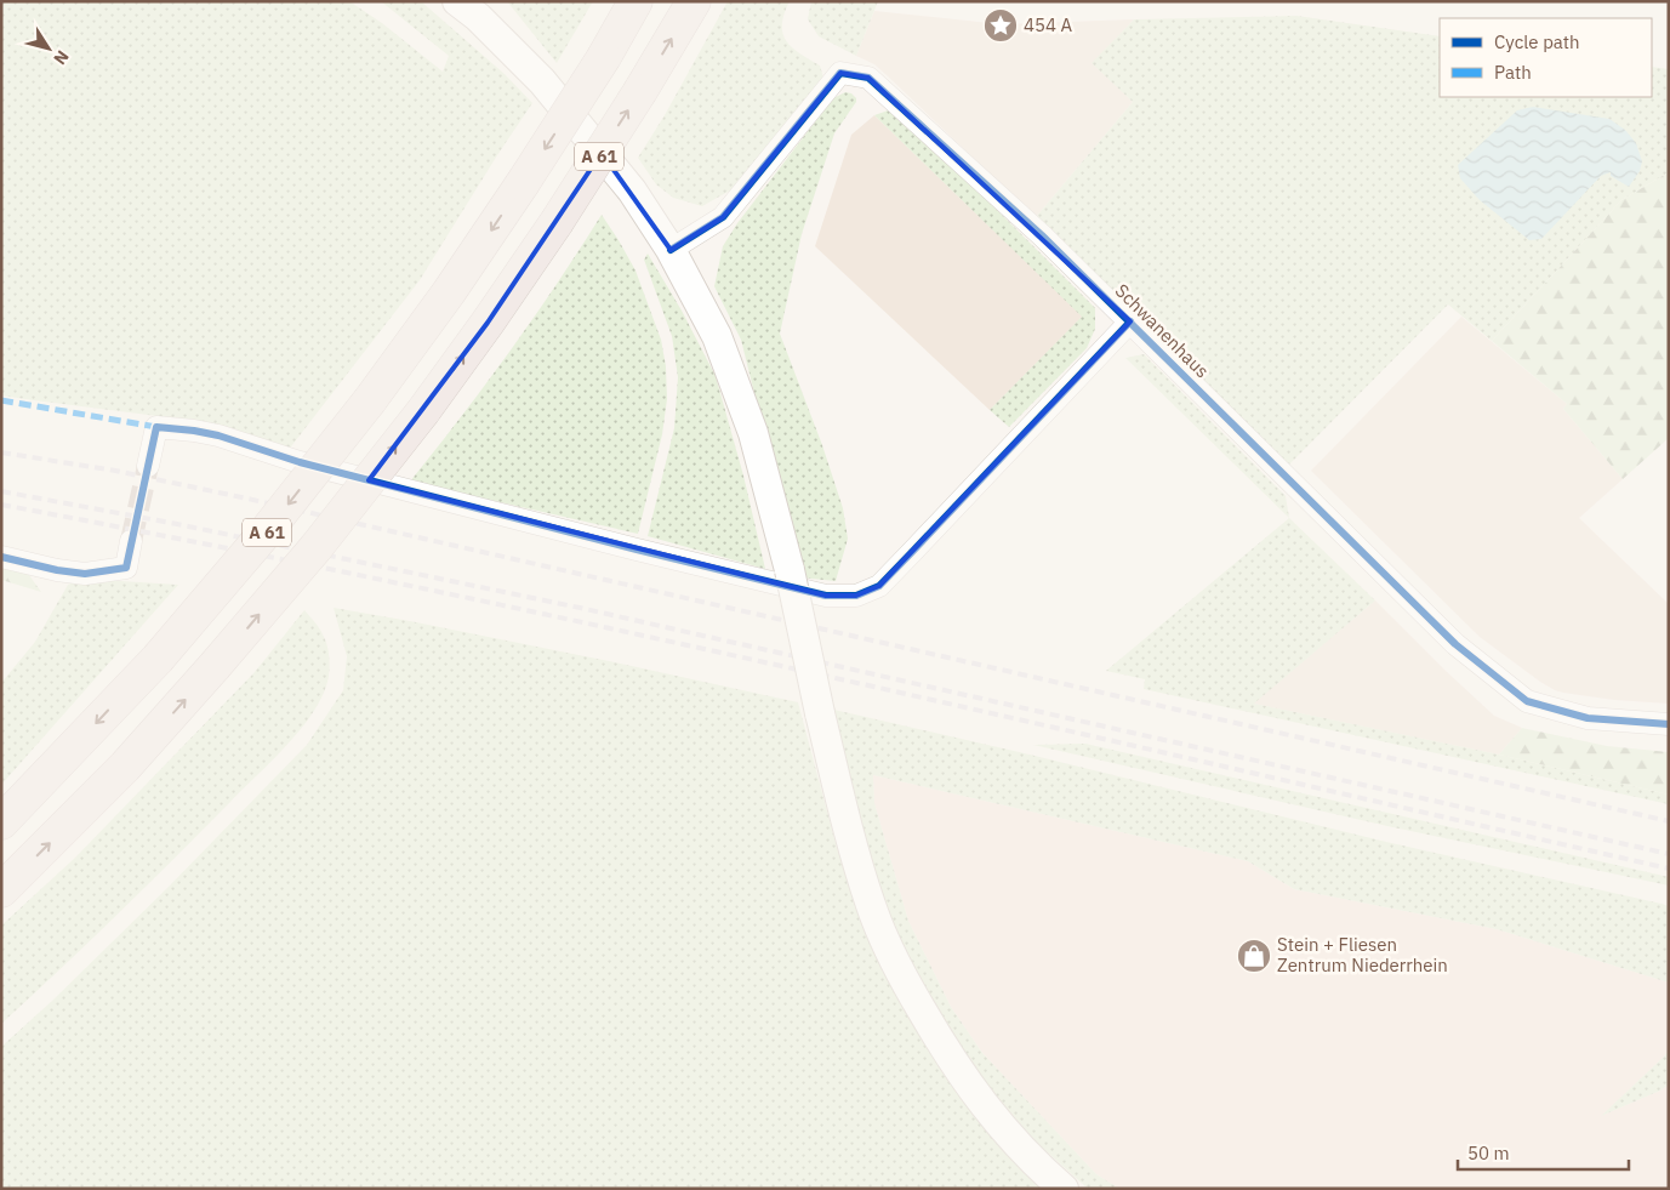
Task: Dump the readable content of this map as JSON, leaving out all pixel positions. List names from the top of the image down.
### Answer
{
  "streets": {
    "highway": ["A 61"],
    "street": ["Schwanenhaus"]
  },
  "places": {
    "place": ["454 A"],
    "shop": ["Stein + Fliesen Zentrum Niederrhein"]
  },
  "legend": ["Cycle path", "Path"],
  "scale_bar": "50 m",
  "north": "bottom right"
}
